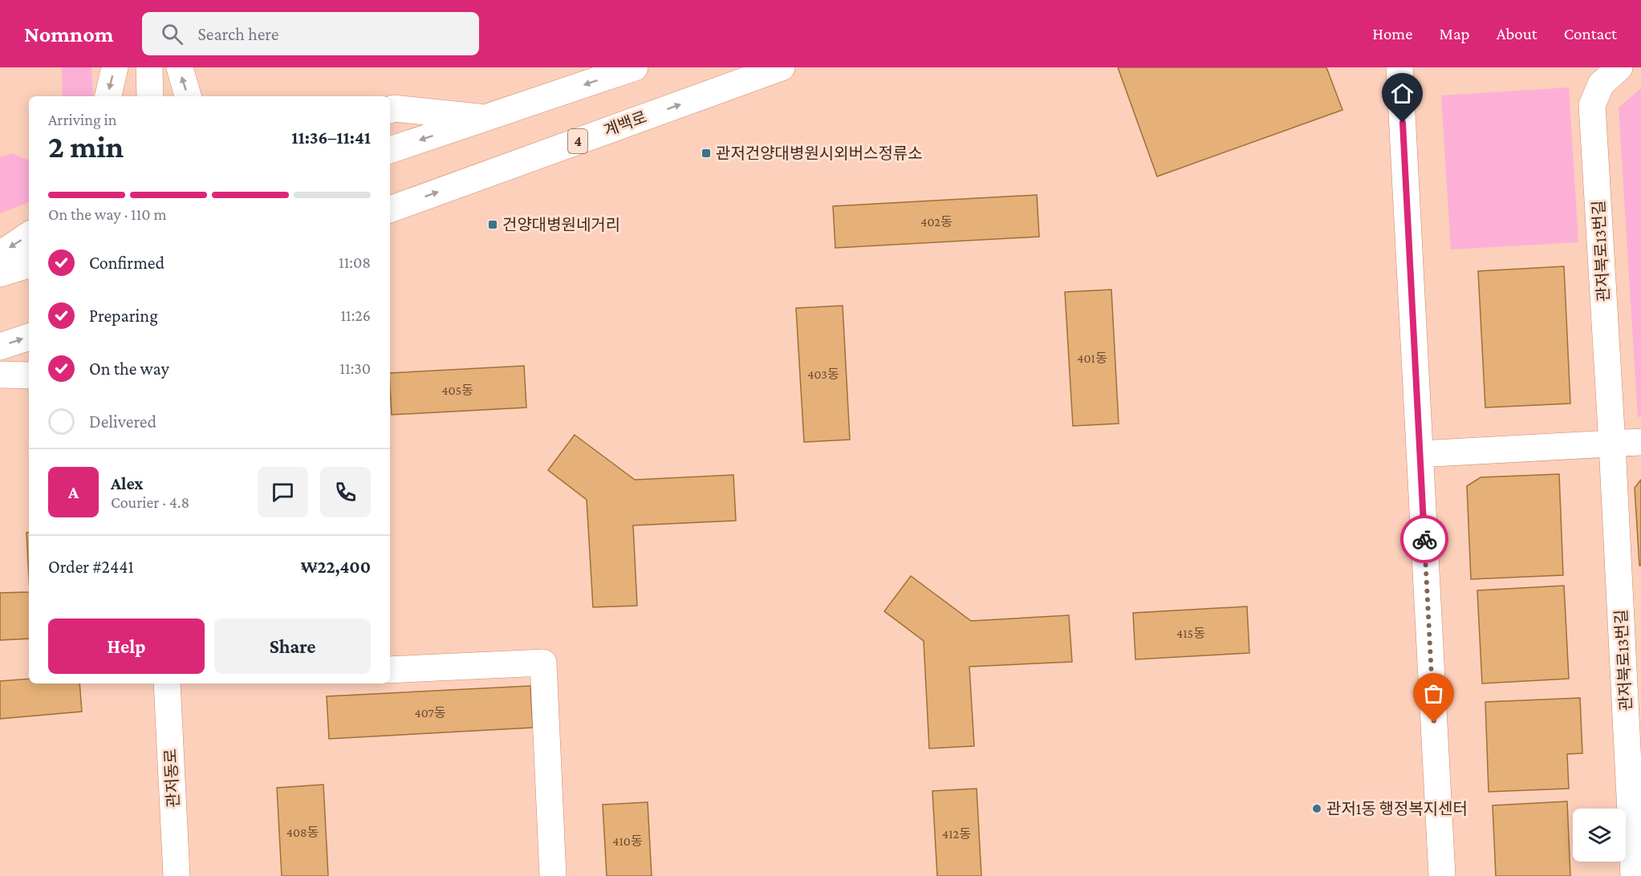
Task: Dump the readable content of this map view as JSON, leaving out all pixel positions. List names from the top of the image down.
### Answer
{
  "streets": {
    "street": [
      "계백로",
      "4",
      "관저북로13번길",
      "관저동로"
    ]
  },
  "places": {
    "transit": ["관저건양대병원시외버스정류소", "건양대병원네거리"],
    "other": ["관저1동 행정복지센터"]
  },
  "house_numbers": [
    "402동",
    "401동",
    "403동",
    "405동",
    "415동",
    "407동",
    "408동",
    "412동",
    "410동"
  ],
  "page": {
    "header": "Nomnom",
    "search": "Search here",
    "nav": [
      "Home",
      "Map",
      "About",
      "Contact"
    ],
    "heading": ["2 min", "Arriving in", "11:36–11:41"],
    "panel": [
      "Alex",
      "Courier · 4.8",
      "Order #2441",
      "₩22,400"
    ],
    "bar": "On the way · 110 m",
    "list": [
      ["Confirmed", "11:08"],
      ["Preparing", "11:26"],
      ["On the way", "11:30"],
      "Delivered"
    ],
    "round": "A",
    "buttons": ["Help", "Share"]
  }
}
